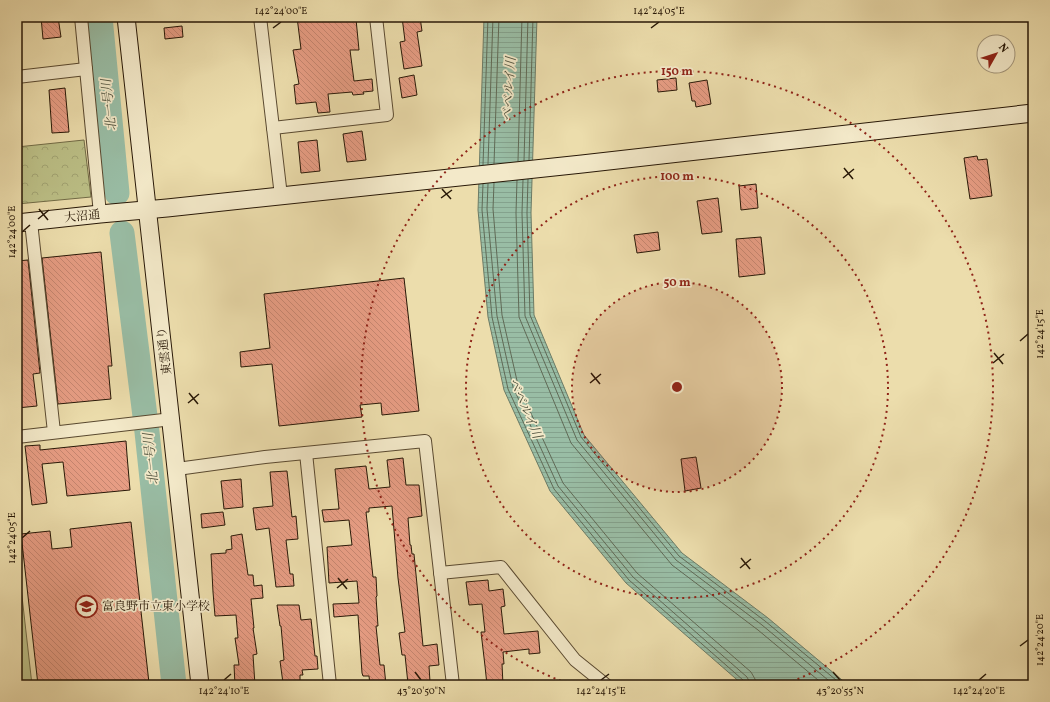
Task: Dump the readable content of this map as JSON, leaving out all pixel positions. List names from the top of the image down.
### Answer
{
  "streets": {
    "street": ["大沼通", "東雲通り"]
  },
  "crossings": [
    ["大沼通", "東雲通り"]
  ],
  "water": ["ベベルイ川", "北一号川"],
  "places": {
    "school or university": ["富良野市立東小学校"]
  },
  "north": "top right",
  "coordinates": [
    "142°24'00\"E",
    "142°24'05\"E",
    "142°24'15\"E",
    "142°24'20\"E",
    "142°24'10\"E",
    "43°20'50\"N",
    "43°20'55\"N"
  ],
  "rings": ["150 m", "100 m", "50 m"]
}
